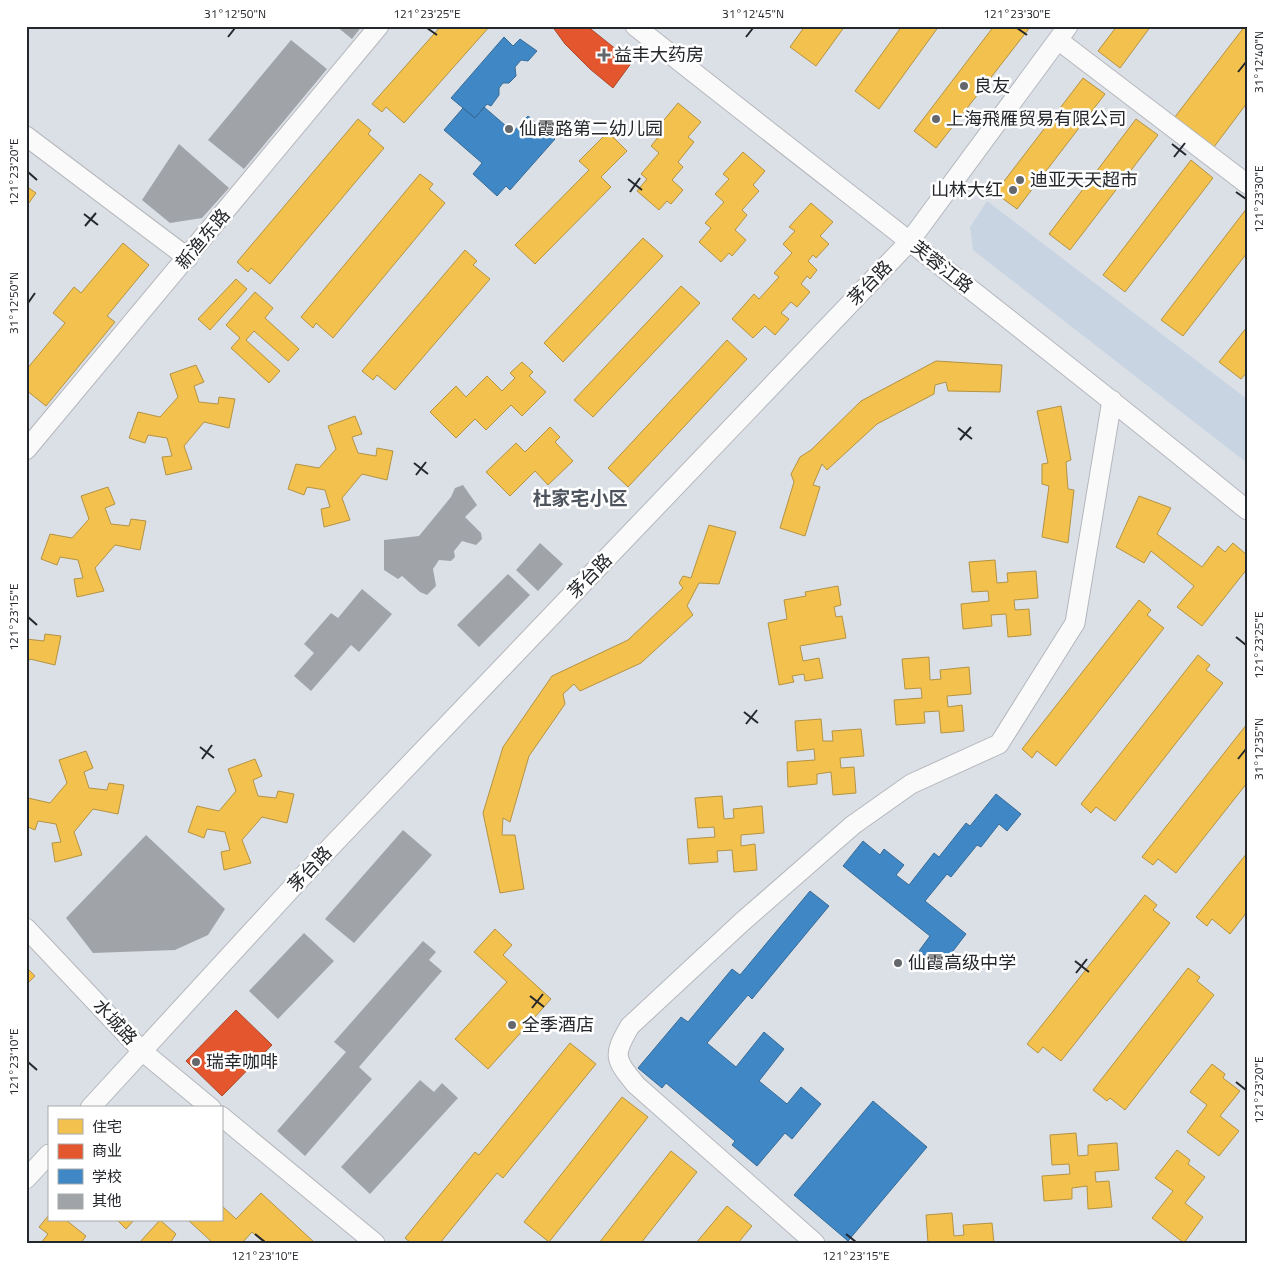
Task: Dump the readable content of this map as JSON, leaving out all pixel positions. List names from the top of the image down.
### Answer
{
  "streets": {
    "street": [
      "新渔东路",
      "芙蓉江路",
      "茅台路",
      "水城路"
    ]
  },
  "crossings": [
    ["芙蓉江路", "茅台路"],
    ["茅台路", "水城路"]
  ],
  "districts": ["杜家宅小区"],
  "places": {
    "health": ["益丰大药房"],
    "other": [
      "良友",
      "上海飛雁贸易有限公司",
      "仙霞路第二幼儿园",
      "迪亚天天超市",
      "山林大红",
      "仙霞高级中学",
      "全季酒店",
      "瑞幸咖啡"
    ]
  },
  "legend": [
    "住宅",
    "商业",
    "学校",
    "其他"
  ],
  "coordinates": [
    "31°12'50\"N",
    "121°23'25\"E",
    "31°12'45\"N",
    "121°23'30\"E",
    "31°12'40\"N",
    "121°23'20\"E",
    "121°23'15\"E",
    "31°12'35\"N",
    "121°23'10\"E"
  ]
}
